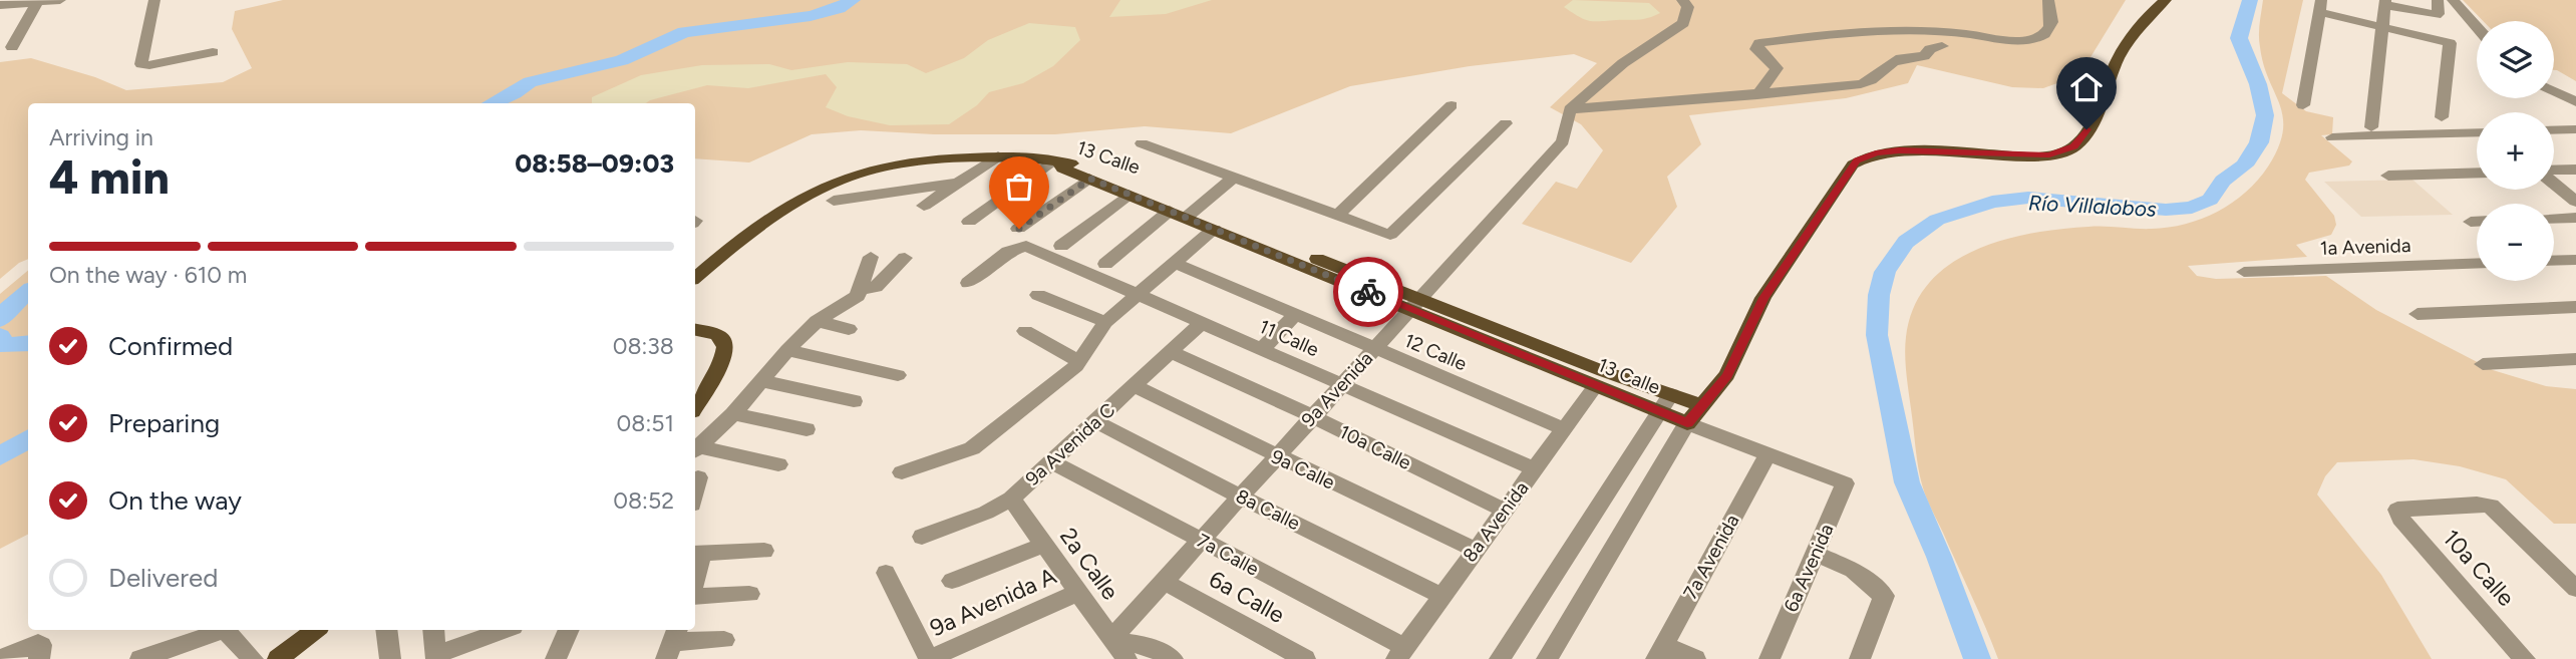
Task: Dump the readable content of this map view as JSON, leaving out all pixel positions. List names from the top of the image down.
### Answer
{
  "streets": {
    "main road": ["13 Calle"],
    "street": [
      "1a Avenida",
      "11 Calle",
      "12 Calle",
      "9a Avenida",
      "9a Avenida C",
      "10a Calle",
      "9a Calle",
      "8a Calle",
      "8a Avenida",
      "7a Calle",
      "7a Avenida",
      "2a Calle",
      "6a Avenida",
      "6a Calle",
      "9a Avenida A"
    ]
  },
  "crossings": [
    ["13 Calle", "9a Avenida"],
    ["13 Calle", "8a Avenida"],
    ["11 Calle", "9a Avenida"],
    ["11 Calle", "9a Avenida C"],
    ["11 Calle", "8a Avenida"],
    ["12 Calle", "9a Avenida"],
    ["12 Calle", "8a Avenida"],
    ["9a Avenida", "10a Calle"],
    ["9a Avenida", "9a Calle"],
    ["9a Avenida", "8a Calle"],
    ["9a Avenida", "7a Calle"],
    ["9a Avenida", "2a Calle"],
    ["9a Avenida", "6a Calle"],
    ["9a Avenida C", "10a Calle"],
    ["9a Avenida C", "9a Calle"],
    ["9a Avenida C", "8a Calle"],
    ["9a Avenida C", "7a Calle"],
    ["9a Avenida C", "2a Calle"],
    ["10a Calle", "8a Avenida"],
    ["9a Calle", "8a Avenida"],
    ["8a Calle", "8a Avenida"],
    ["8a Avenida", "7a Calle"],
    ["7a Avenida", "6a Avenida"],
    ["2a Calle", "9a Avenida A"]
  ],
  "water": ["Río Villalobos"],
  "page": {
    "map_buttons": ["+", "−"],
    "heading": ["4 min", "Arriving in", "08:58–09:03"],
    "bar": "On the way · 610 m",
    "list": [
      ["Confirmed", "08:38"],
      ["Preparing", "08:51"],
      ["On the way", "08:52"],
      "Delivered"
    ]
  }
}
